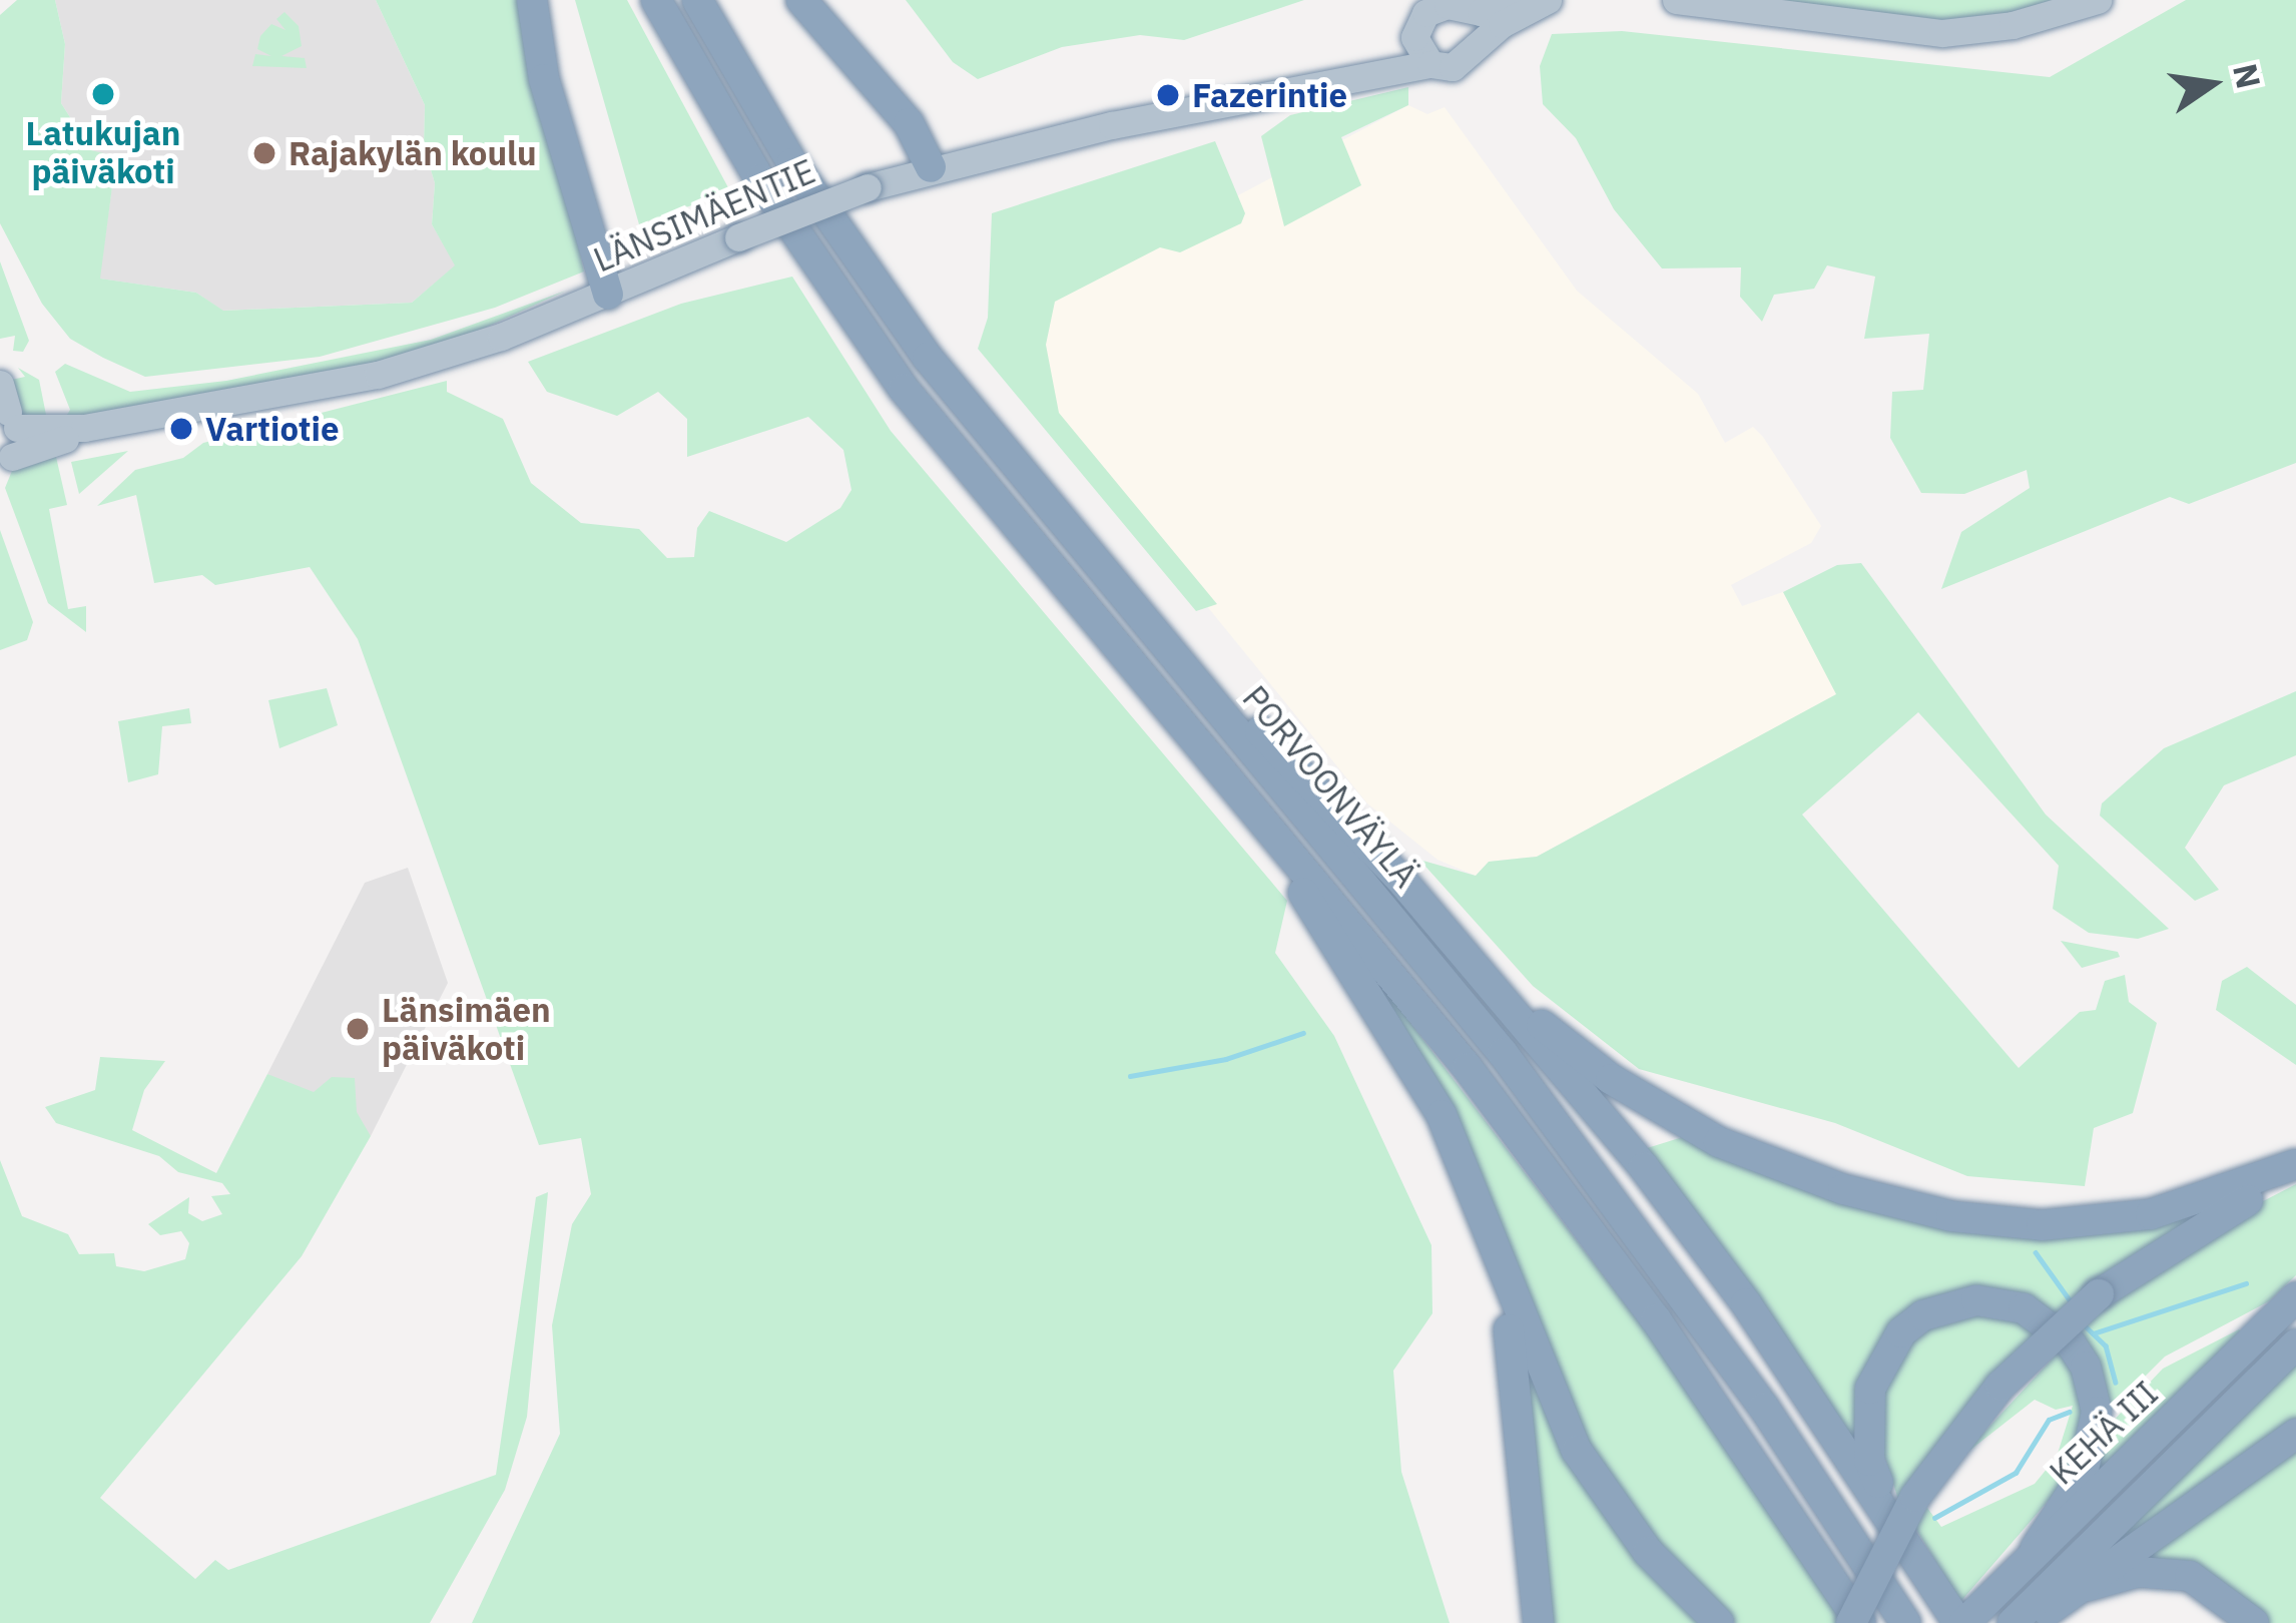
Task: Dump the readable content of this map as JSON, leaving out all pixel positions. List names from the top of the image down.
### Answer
{
  "streets": {
    "highway": ["PORVOONVÄYLÄ", "KEHÄ III"],
    "main road": ["LÄNSIMÄENTIE"]
  },
  "places": [
    "Latukujan päiväkoti",
    "Fazerintie",
    "Rajakylän koulu",
    "Vartiotie",
    "Länsimäen päiväkoti"
  ],
  "north": "right"
}
